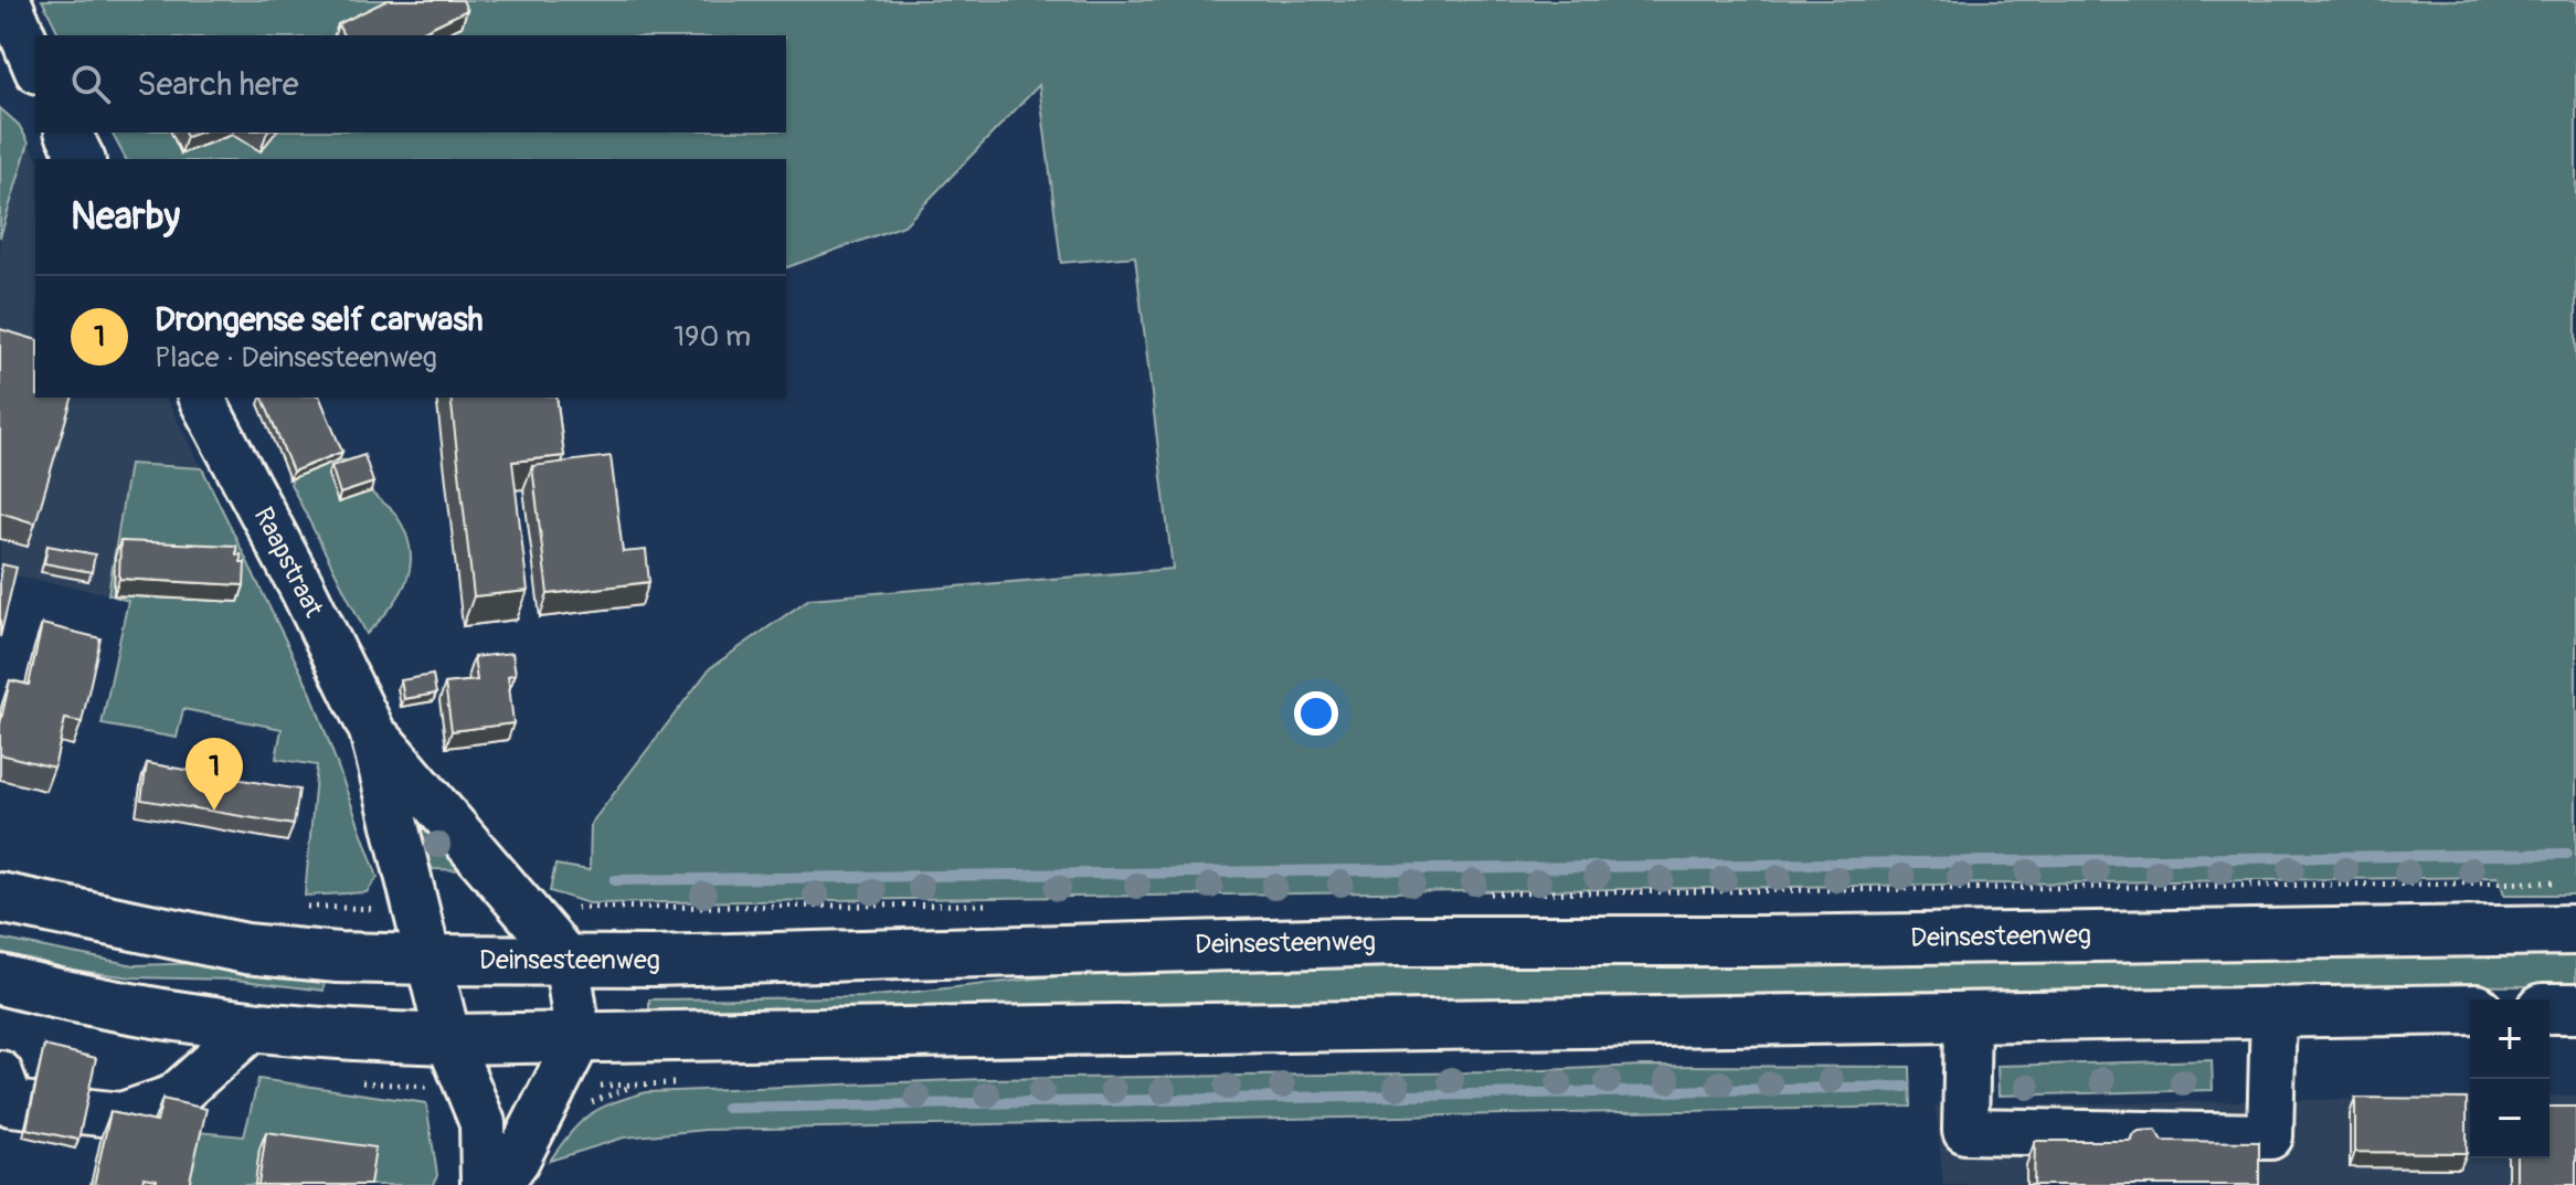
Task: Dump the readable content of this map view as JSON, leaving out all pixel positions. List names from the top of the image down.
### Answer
{
  "streets": {
    "highway": ["Deinsesteenweg"],
    "street": ["Raapstraat"]
  },
  "crossings": [
    ["Raapstraat", "Deinsesteenweg"]
  ],
  "page": {
    "search": "Search here",
    "heading": "Nearby",
    "list": [
      {
        "mark": "1",
        "name": "Drongense self carwash",
        "note": "Place · Deinsesteenweg",
        "value": "190 m"
      }
    ],
    "pins": "1",
    "map_buttons": ["+", "−"]
  }
}
